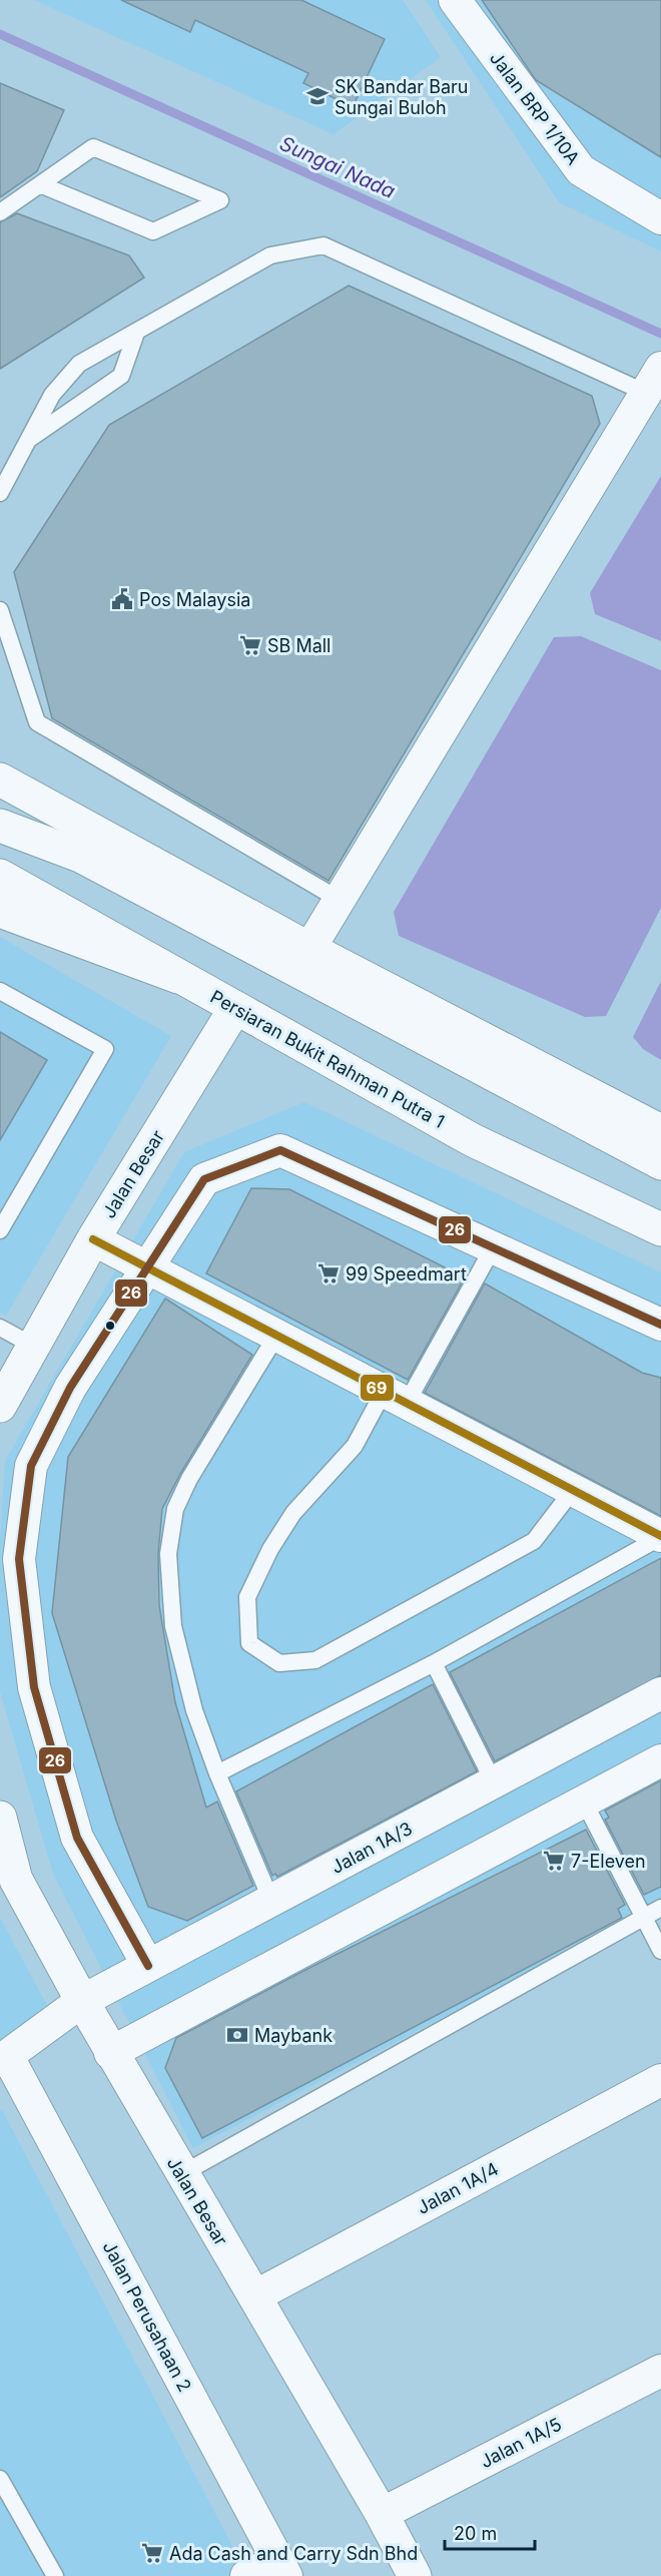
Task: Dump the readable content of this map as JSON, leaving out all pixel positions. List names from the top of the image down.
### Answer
{
  "streets": {
    "main road": ["Persiaran Bukit Rahman Putra 1", "Jalan Besar"],
    "street": [
      "Jalan BRP 1/10A",
      "Jalan 1A/3",
      "Jalan 1A/4",
      "Jalan Perusahaan 2",
      "Jalan 1A/5"
    ]
  },
  "crossings": [
    ["Persiaran Bukit Rahman Putra 1", "Jalan Besar"],
    ["Jalan Besar", "Jalan 1A/3"],
    ["Jalan Besar", "Jalan 1A/4"],
    ["Jalan Besar", "Jalan 1A/5"],
    ["Jalan 1A/3", "Jalan Perusahaan 2"]
  ],
  "water": ["Sungai Nada"],
  "places": {
    "school or university": ["SK Bandar Baru Sungai Buloh"],
    "public building": ["Pos Malaysia"],
    "supermarket": [
      "SB Mall",
      "99 Speedmart",
      "7-Eleven",
      "Ada Cash and Carry Sdn Bhd"
    ],
    "bank": ["Maybank"]
  },
  "lines": ["transit line 26", "transit line 69"],
  "scale_bar": "20 m"
}
